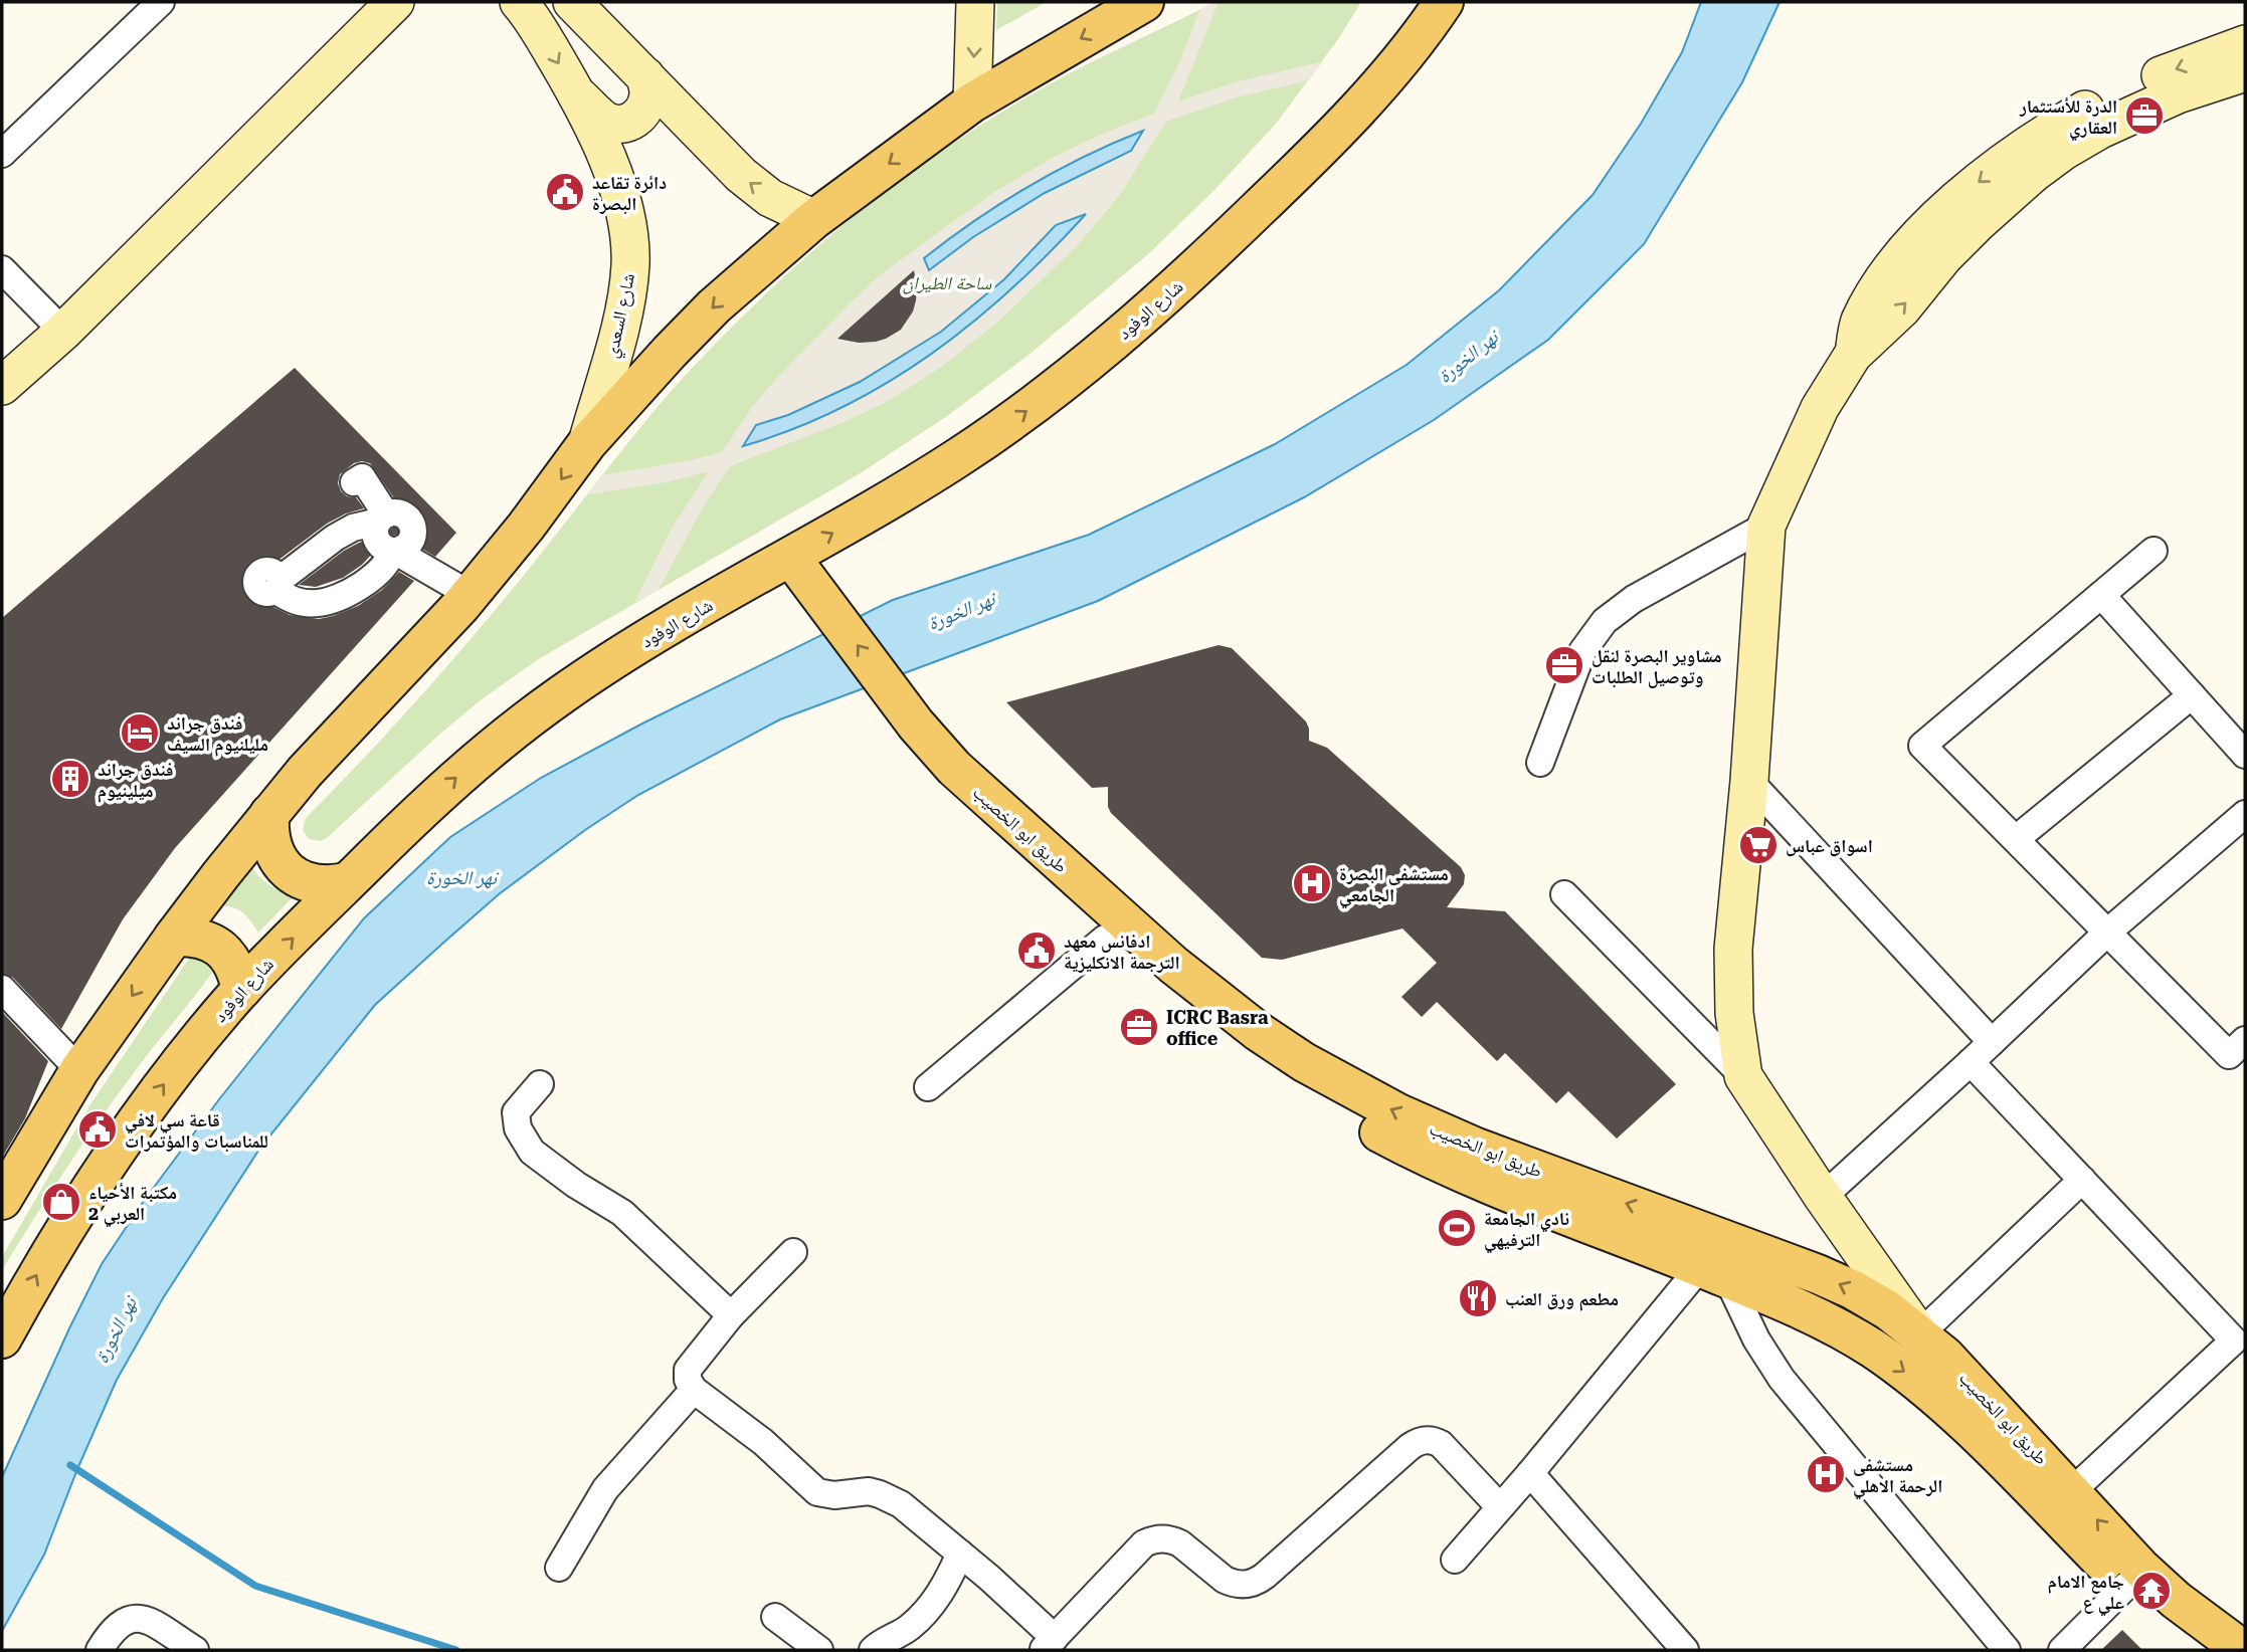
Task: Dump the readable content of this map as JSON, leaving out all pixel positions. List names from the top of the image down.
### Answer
{
  "streets": {
    "main road": ["شارع الوفود", "طريق ابو الخصيب"],
    "street": ["شارع السعدي"]
  },
  "crossings": [
    ["شارع الوفود", "طريق ابو الخصيب"]
  ],
  "water": ["نهر الخورة"],
  "parks": ["ساحة الطيران"],
  "places": {
    "office": ["الدرة للأستثمار العقاري", "مشاوير البصرة لنقل وتوصيل الطلبات", "ICRC Basra office"],
    "public building": ["دائرة تقاعد البصرة", "ادفانس معهد الترجمة الانكليزية", "قاعة سي لافي للمناسبات والمؤتمرات"],
    "hotel": ["فندق جراند مليلنيوم السيف"],
    "building": ["فندق جراند ميلينيوم"],
    "supermarket": ["اسواق عباس"],
    "hospital": ["مستشفى البصرة الجامعي", "مستشفى الرحمة الاهلي"],
    "shop": ["مكتبة الأحياء العربي 2"],
    "sports": ["نادي الجامعة الترفيهي"],
    "restaurant": ["مطعم ورق العنب"],
    "temple": ["جامع الامام علي ع"]
  }
}
